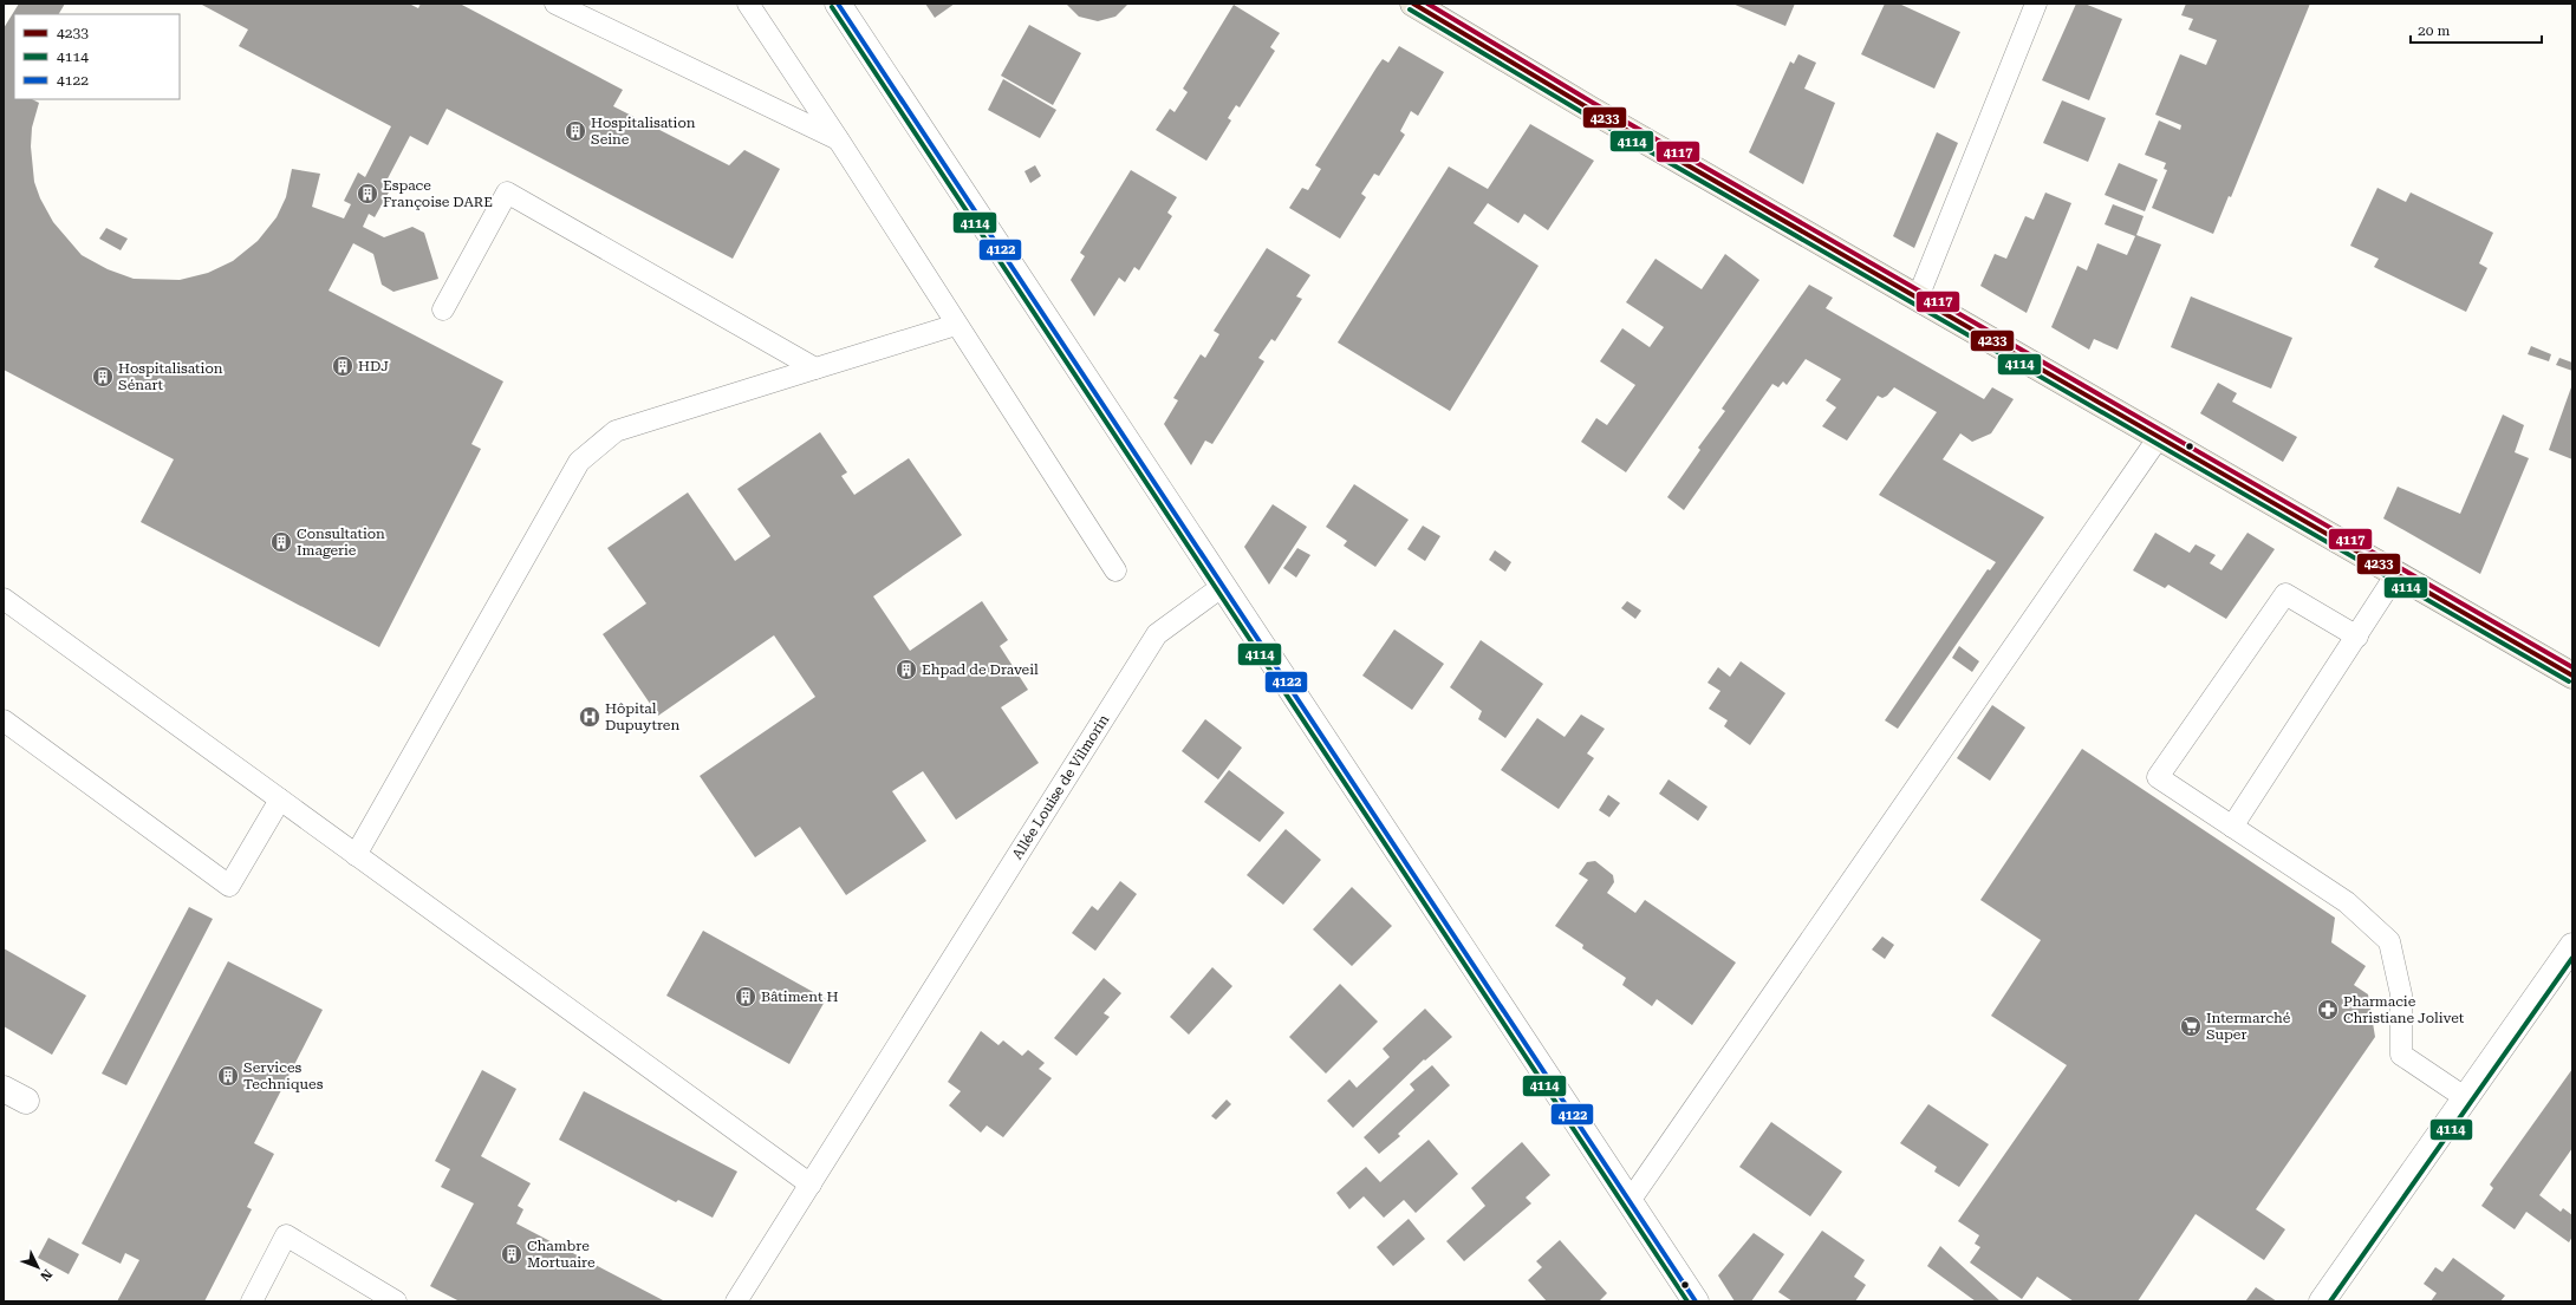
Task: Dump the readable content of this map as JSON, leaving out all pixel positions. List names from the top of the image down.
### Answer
{
  "streets": {
    "lane": ["Allée Louise de Vilmorin"]
  },
  "places": {
    "building": [
      "Hospitalisation Seine",
      "Espace Françoise DARE",
      "HDJ",
      "Hospitalisation Sénart",
      "Consultation Imagerie",
      "Ehpad de Draveil",
      "Bâtiment H",
      "Services Techniques",
      "Chambre Mortuaire"
    ],
    "hospital": ["Hôpital Dupuytren"],
    "pharmacy": ["Pharmacie Christiane Jolivet"],
    "supermarket": ["Intermarché Super"]
  },
  "lines": [
    "transit line 4233",
    "transit line 4122",
    "transit line 4117",
    "transit line 4114"
  ],
  "legend": ["4233", "4114", "4122"],
  "scale_bar": "20 m",
  "north": "bottom right"
}
